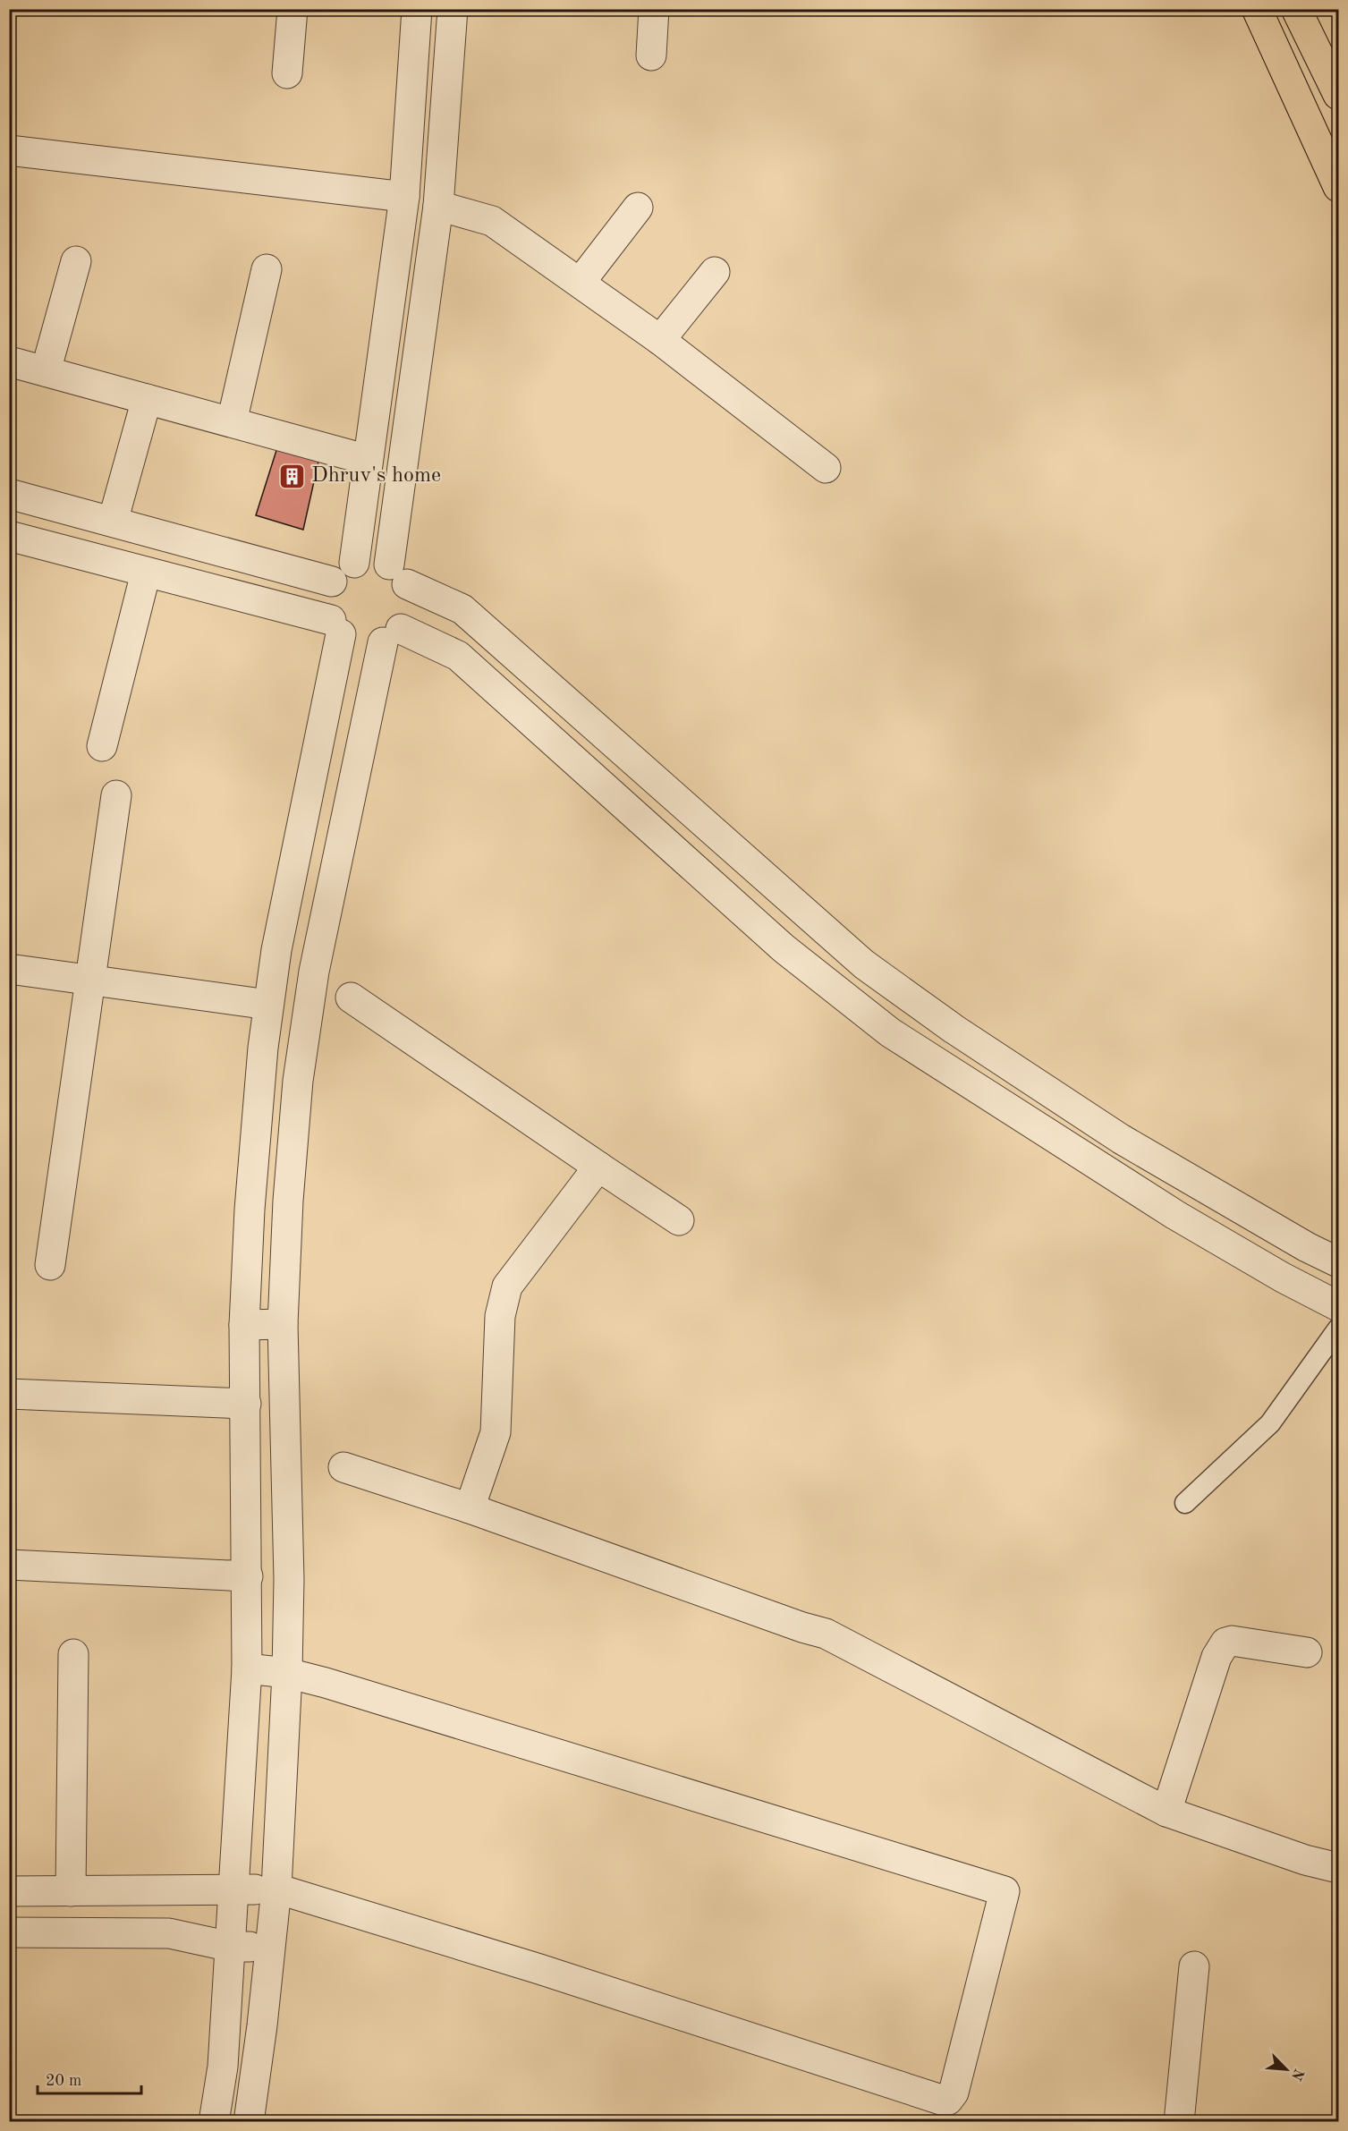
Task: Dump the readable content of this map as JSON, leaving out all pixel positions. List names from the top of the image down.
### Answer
{
  "places": {
    "building": ["Dhruv's home"]
  },
  "scale_bar": "20 m",
  "north": "bottom right"
}
